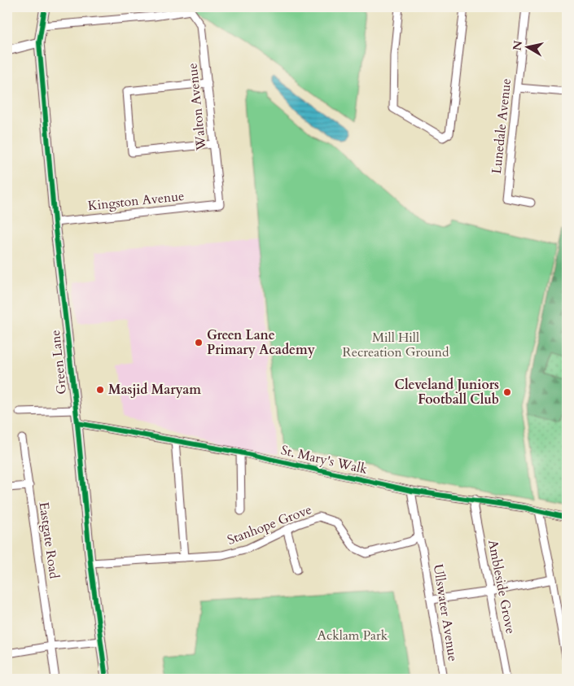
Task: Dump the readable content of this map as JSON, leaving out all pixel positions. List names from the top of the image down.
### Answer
{
  "streets": {
    "street": [
      "Walton Avenue",
      "Lunedale Avenue",
      "Kingston Avenue",
      "Green Lane",
      "St. Mary's Walk",
      "Stanhope Grove",
      "Eastgate Road",
      "Ambleside Grove",
      "Ullswater Avenue"
    ]
  },
  "crossings": [
    ["Walton Avenue", "Kingston Avenue"],
    ["Kingston Avenue", "Green Lane"],
    ["Green Lane", "St. Mary's Walk"],
    ["Green Lane", "Stanhope Grove"],
    ["St. Mary's Walk", "Ambleside Grove"],
    ["Stanhope Grove", "Ullswater Avenue"]
  ],
  "parks": ["Mill Hill Recreation Ground", "Acklam Park"],
  "places": ["Green Lane Primary Academy", "Masjid Maryam", "Cleveland Juniors Football Club"],
  "north": "left"
}
